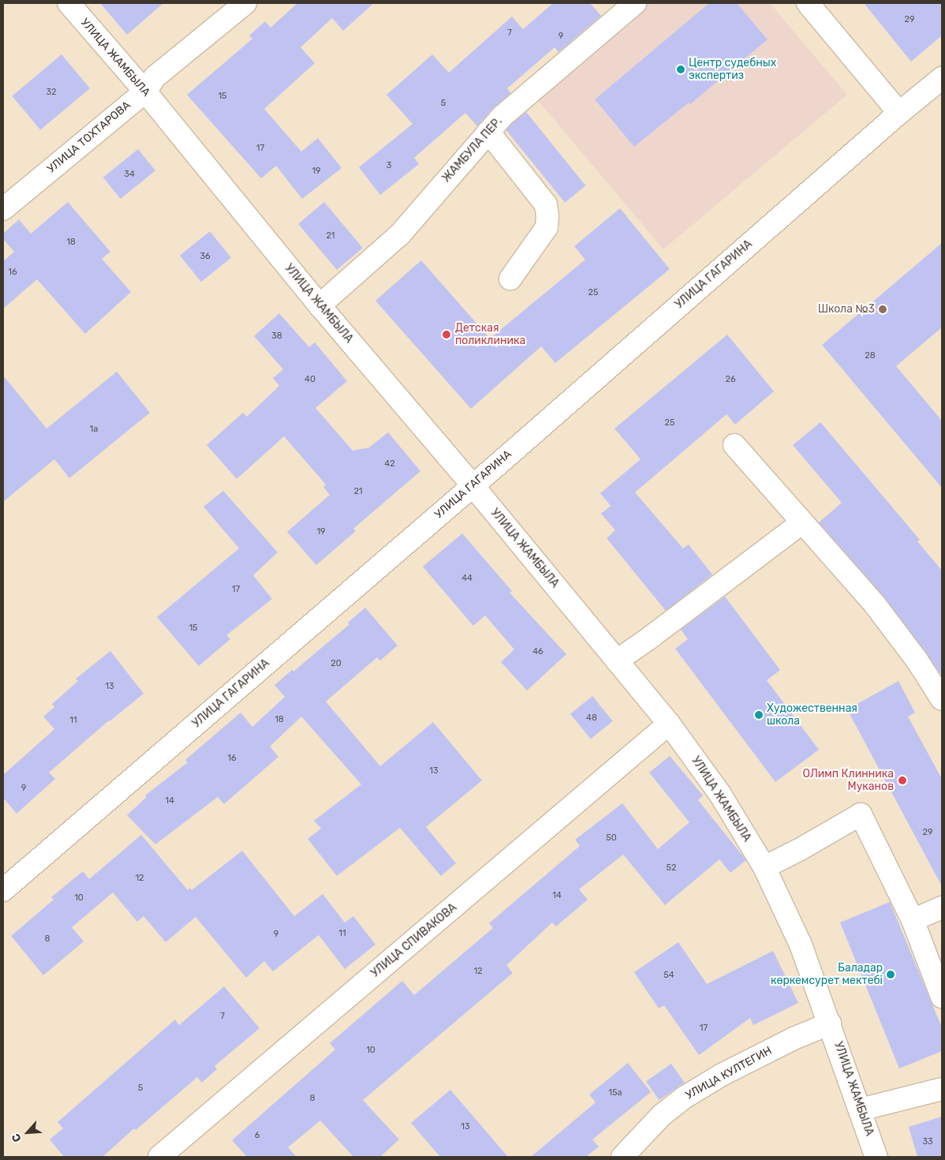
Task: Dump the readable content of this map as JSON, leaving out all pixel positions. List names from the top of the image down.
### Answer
{
  "streets": {
    "street": [
      "УЛИЦА ЖАМБЫЛА",
      "УЛИЦА ТОХТАРОВА",
      "ЖАМБУЛА ПЕР.",
      "УЛИЦА ГАГАРИНА",
      "УЛИЦА СПИВАКОВА",
      "УЛИЦА КУЛТЕГИН"
    ]
  },
  "crossings": [
    ["УЛИЦА ЖАМБЫЛА", "УЛИЦА ТОХТАРОВА"],
    ["УЛИЦА ЖАМБЫЛА", "ЖАМБУЛА ПЕР."],
    ["УЛИЦА ЖАМБЫЛА", "УЛИЦА ГАГАРИНА"],
    ["УЛИЦА ЖАМБЫЛА", "УЛИЦА СПИВАКОВА"],
    ["УЛИЦА ЖАМБЫЛА", "УЛИЦА КУЛТЕГИН"]
  ],
  "places": [
    "Центр судебных экспертиз",
    "Школа №3",
    "Детская поликлиника",
    "Художественная школа",
    "ОЛимп Клинника Муканов",
    "Баладар көркемсурет мектебі"
  ],
  "house_numbers": [
    "29",
    "7",
    "9",
    "32",
    "15",
    "5",
    "17",
    "3",
    "19",
    "34",
    "21",
    "18",
    "36",
    "16",
    "25",
    "38",
    "28",
    "40",
    "26",
    "25",
    "1а",
    "42",
    "21",
    "19",
    "44",
    "17",
    "15",
    "46",
    "20",
    "13",
    "48",
    "18",
    "11",
    "16",
    "13",
    "9",
    "14",
    "29",
    "50",
    "52",
    "12",
    "14",
    "10",
    "11",
    "9",
    "8",
    "12",
    "54",
    "7",
    "17",
    "10",
    "5",
    "15а",
    "8",
    "13",
    "6",
    "33"
  ],
  "north": "bottom left"
}
